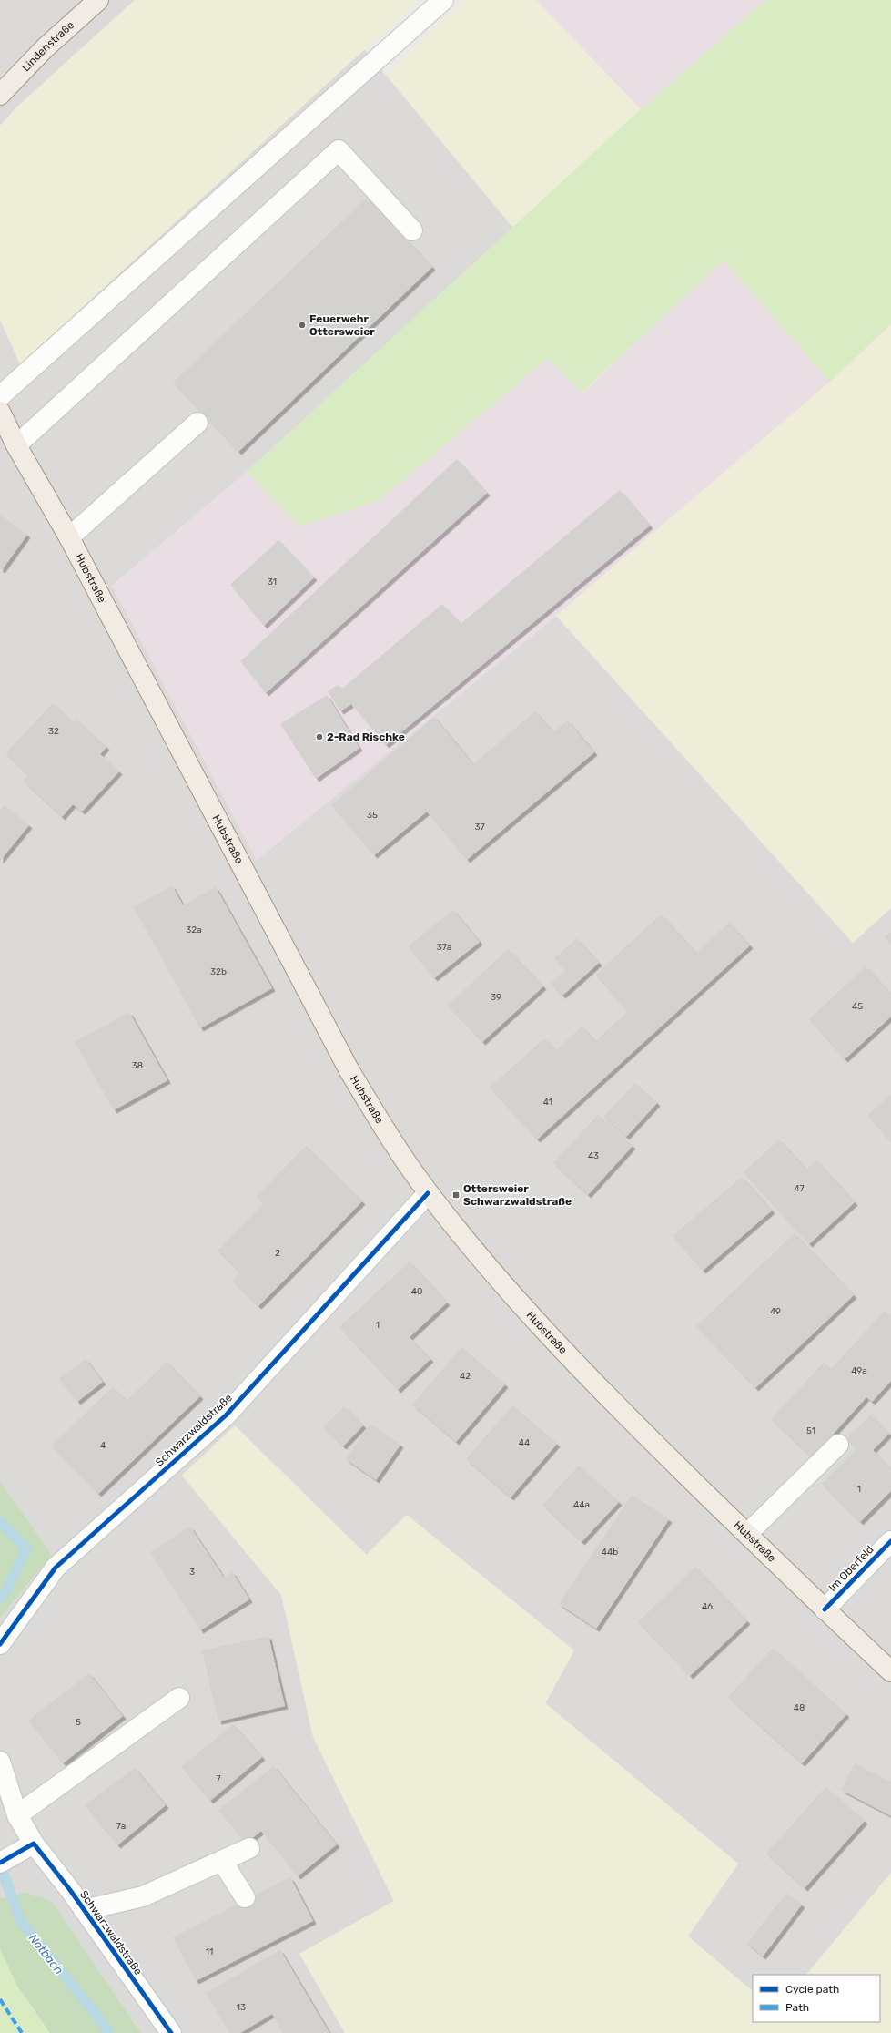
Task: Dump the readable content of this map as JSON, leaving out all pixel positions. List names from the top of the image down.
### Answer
{
  "streets": {
    "main road": ["Lindenstraße", "Hubstraße"],
    "street": ["Schwarzwaldstraße", "Im Oberfeld"]
  },
  "crossings": [
    ["Hubstraße", "Schwarzwaldstraße"],
    ["Hubstraße", "Im Oberfeld"]
  ],
  "water": ["Notbach"],
  "places": {
    "other": ["Feuerwehr Ottersweier", "2-Rad Rischke"],
    "transit": ["Ottersweier Schwarzwaldstraße"]
  },
  "house_numbers": [
    "31",
    "32",
    "35",
    "37",
    "32a",
    "37a",
    "32b",
    "39",
    "45",
    "38",
    "41",
    "43",
    "47",
    "2",
    "40",
    "49",
    "1",
    "49a",
    "42",
    "51",
    "44",
    "4",
    "1",
    "44a",
    "44b",
    "3",
    "46",
    "48",
    "5",
    "7",
    "7a",
    "11",
    "13"
  ],
  "legend": ["Cycle path", "Path"]
}
